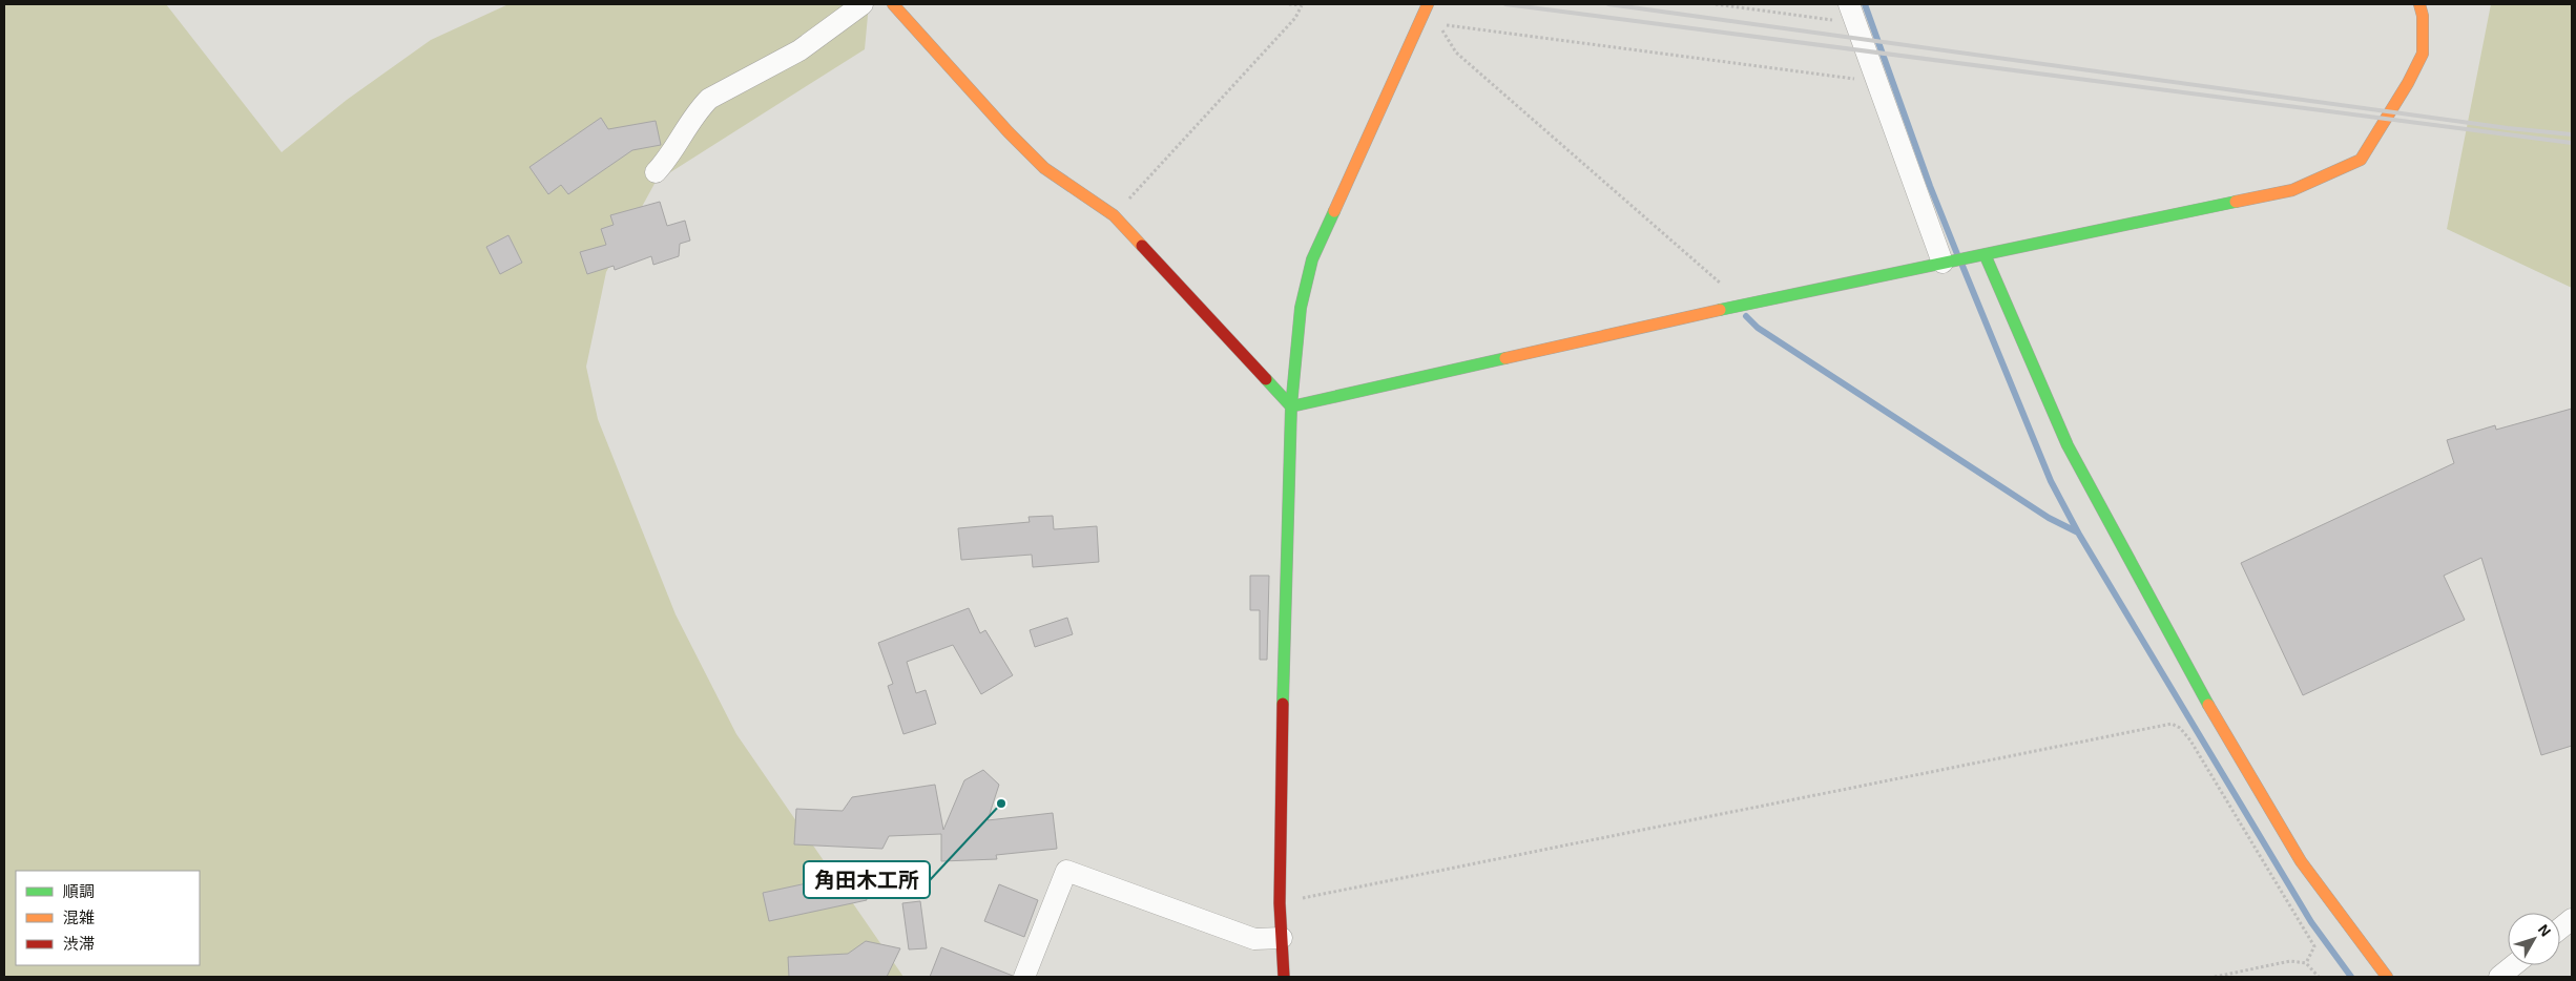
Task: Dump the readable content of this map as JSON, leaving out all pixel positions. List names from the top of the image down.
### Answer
{
  "places": ["角田木工所"],
  "legend": ["順調", "混雑", "渋滞"],
  "north": "top right"
}
